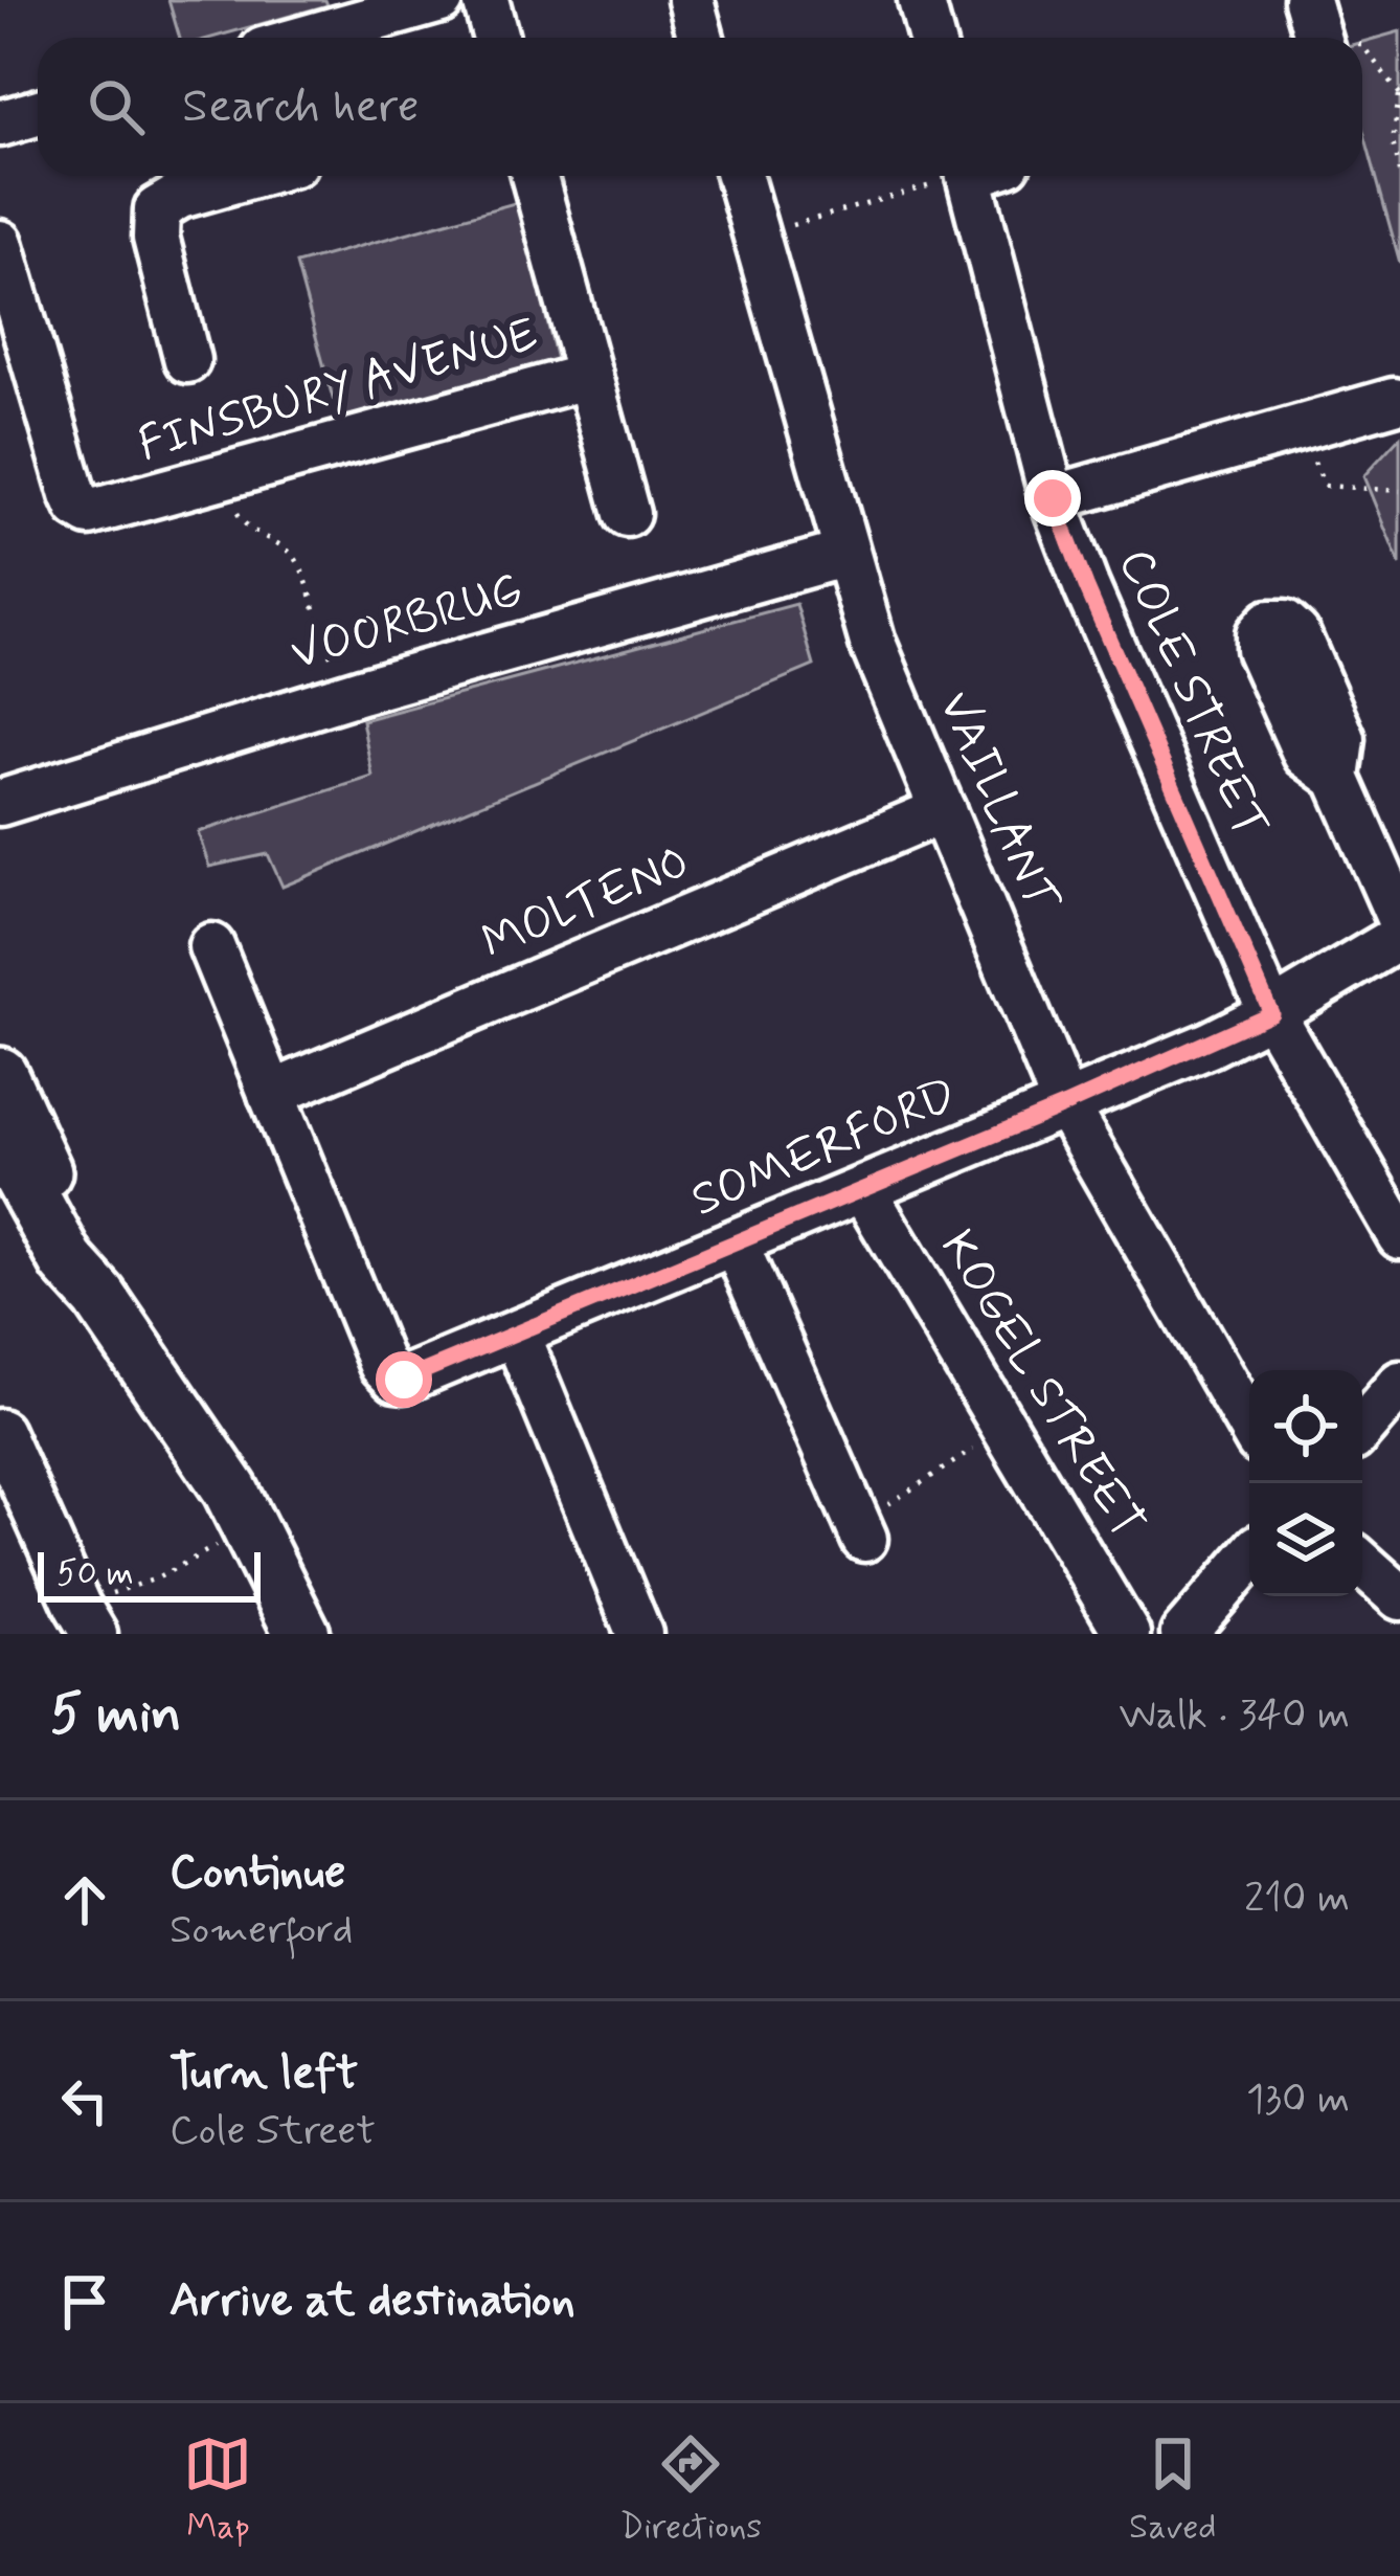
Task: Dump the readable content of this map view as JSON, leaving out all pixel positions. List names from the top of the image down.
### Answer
{
  "streets": {
    "street": [
      "FINSBURY AVENUE",
      "VOORBRUG",
      "COLE STREET",
      "VAILLANT",
      "MOLTENO",
      "SOMERFORD",
      "KOGEL STREET"
    ]
  },
  "crossings": [
    ["VOORBRUG", "VAILLANT"],
    ["COLE STREET", "SOMERFORD"],
    ["VAILLANT", "MOLTENO"],
    ["VAILLANT", "SOMERFORD"],
    ["MOLTENO", "SOMERFORD"],
    ["SOMERFORD", "KOGEL STREET"]
  ],
  "scale_bar": "50 m",
  "page": {
    "search": "Search here",
    "scale": "50 m",
    "heading": ["5 min", "Walk · 340 m"],
    "list": [
      ["Continue", "Somerford", "210 m"],
      ["Turn left", "Cole Street", "130 m"],
      "Arrive at destination"
    ],
    "nav": ["Map", "Directions", "Saved"]
  }
}
